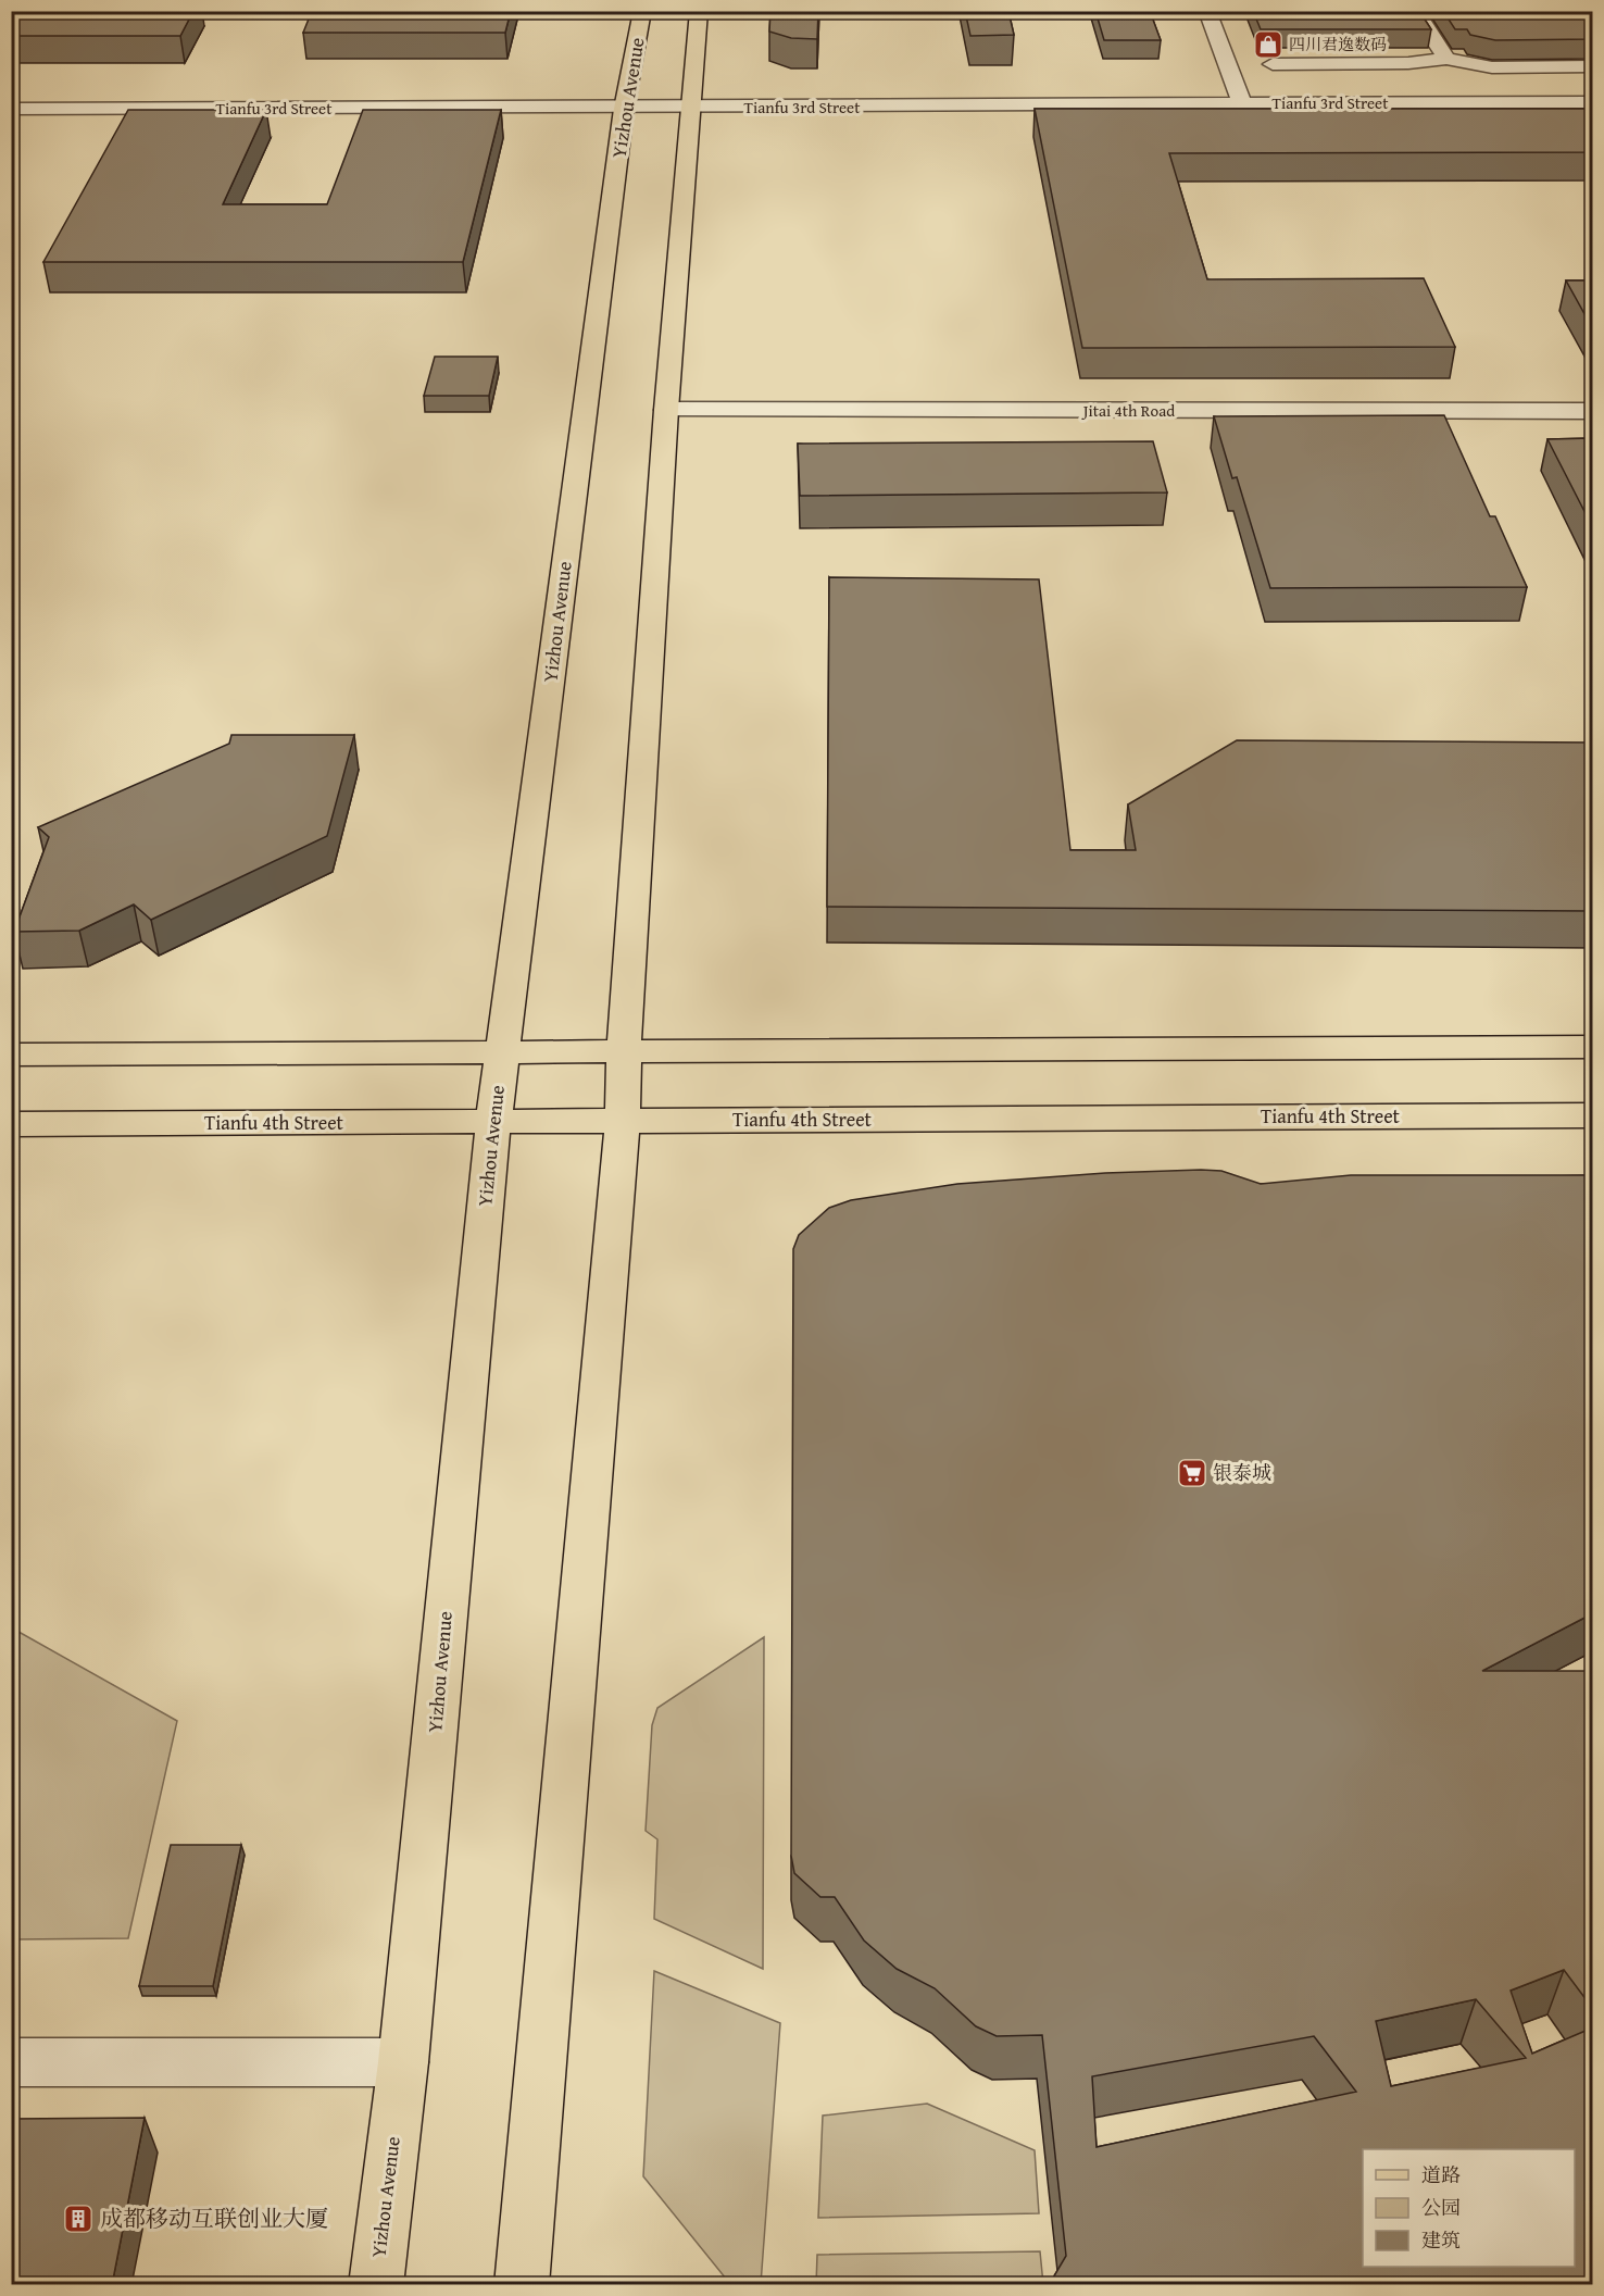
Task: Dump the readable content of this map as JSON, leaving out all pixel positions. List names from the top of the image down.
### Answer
{
  "streets": {
    "main road": ["Yizhou Avenue", "Tianfu 4th Street"],
    "street": ["Tianfu 3rd Street", "Jitai 4th Road"]
  },
  "crossings": [
    ["Yizhou Avenue", "Tianfu 3rd Street"],
    ["Yizhou Avenue", "Tianfu 4th Street"]
  ],
  "places": {
    "shop": ["四川君逸数码"],
    "supermarket": ["银泰城"],
    "building": ["成都移动互联创业大厦"]
  },
  "legend": ["道路", "公园", "建筑"]
}
